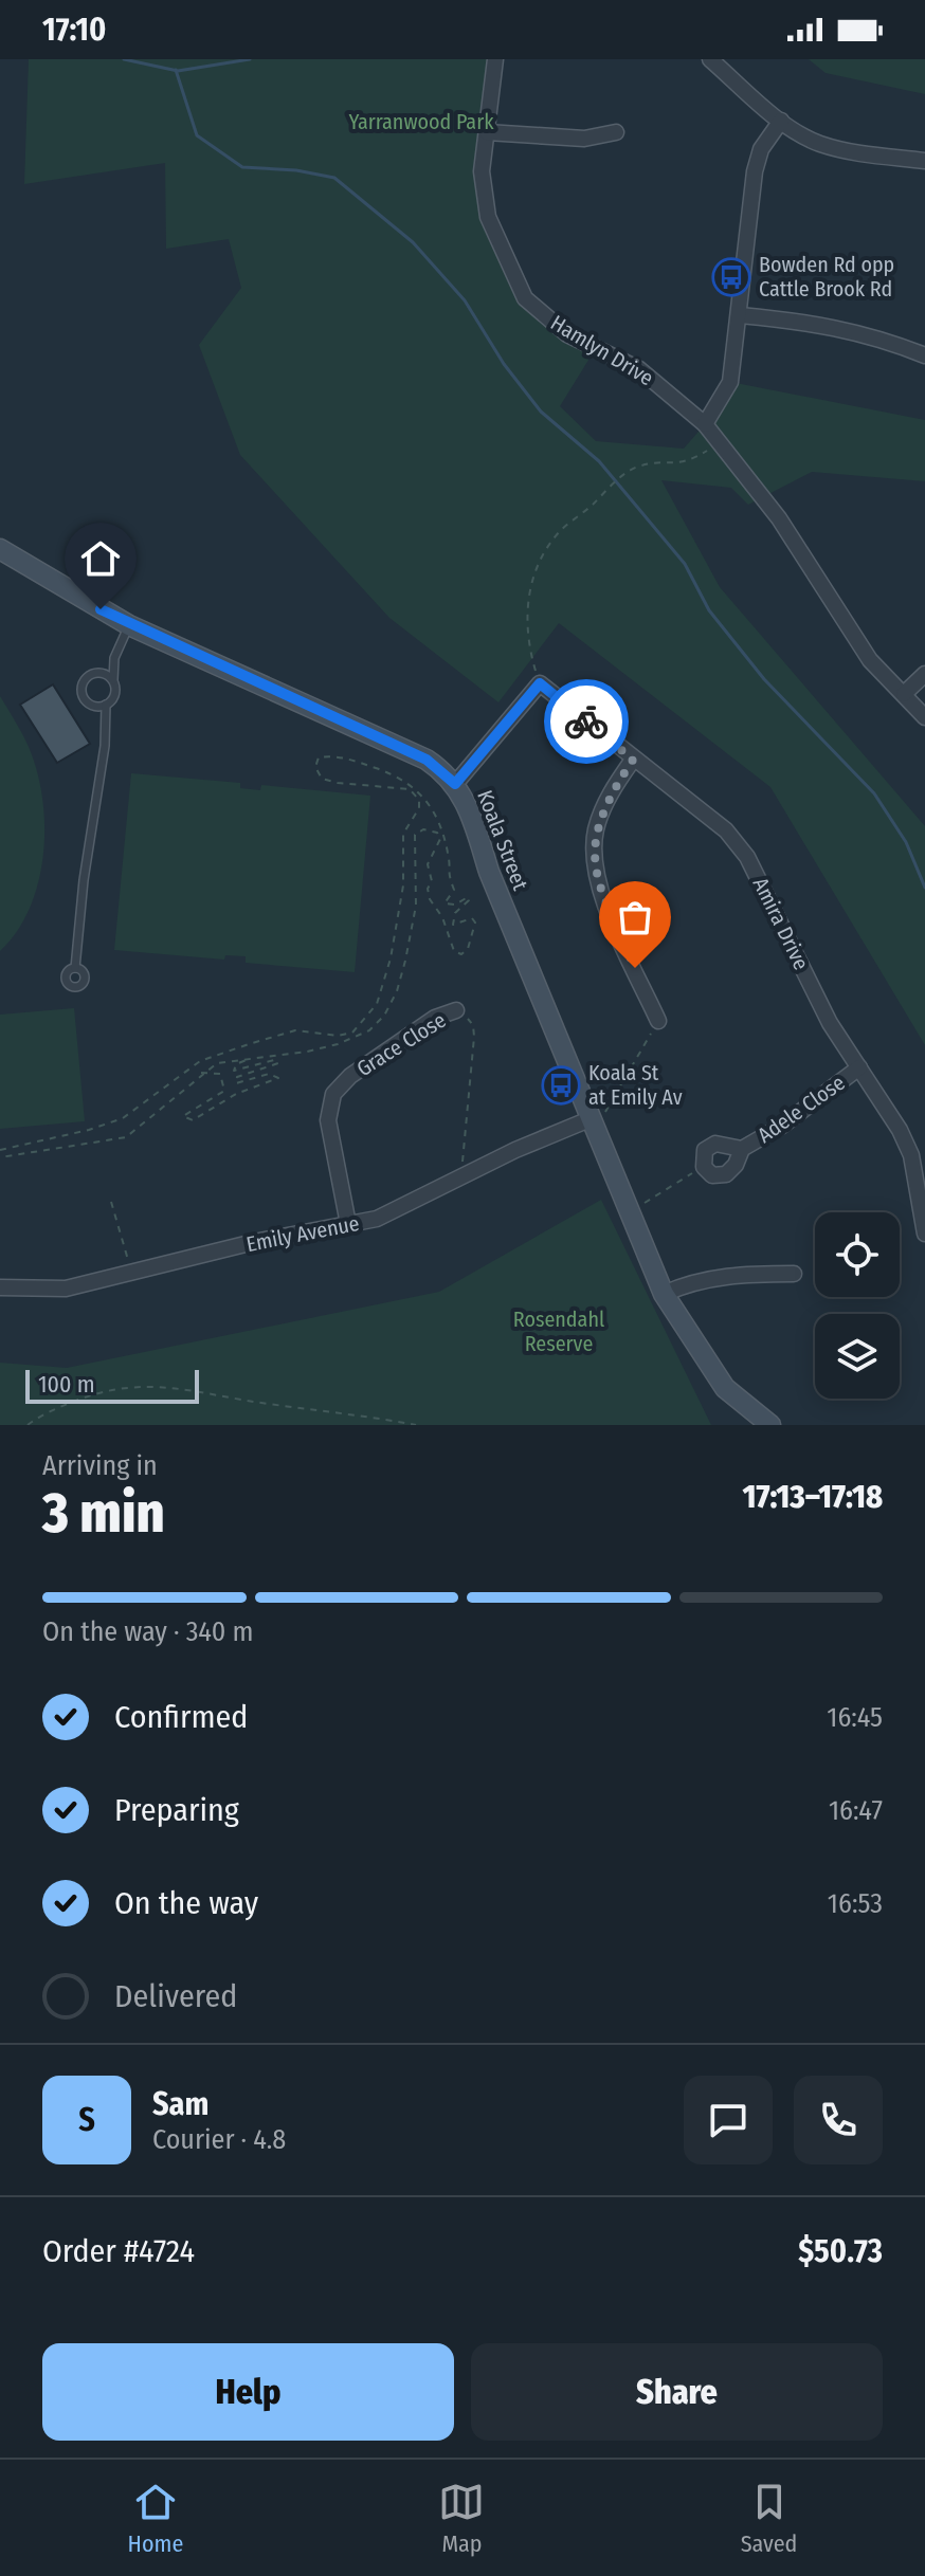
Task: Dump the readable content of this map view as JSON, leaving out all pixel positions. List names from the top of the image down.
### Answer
{
  "streets": {
    "street": [
      "Hamlyn Drive",
      "Koala Street",
      "Amira Drive",
      "Grace Close",
      "Adele Close",
      "Emily Avenue"
    ]
  },
  "crossings": [
    ["Koala Street", "Emily Avenue"],
    ["Amira Drive", "Adele Close"],
    ["Grace Close", "Emily Avenue"]
  ],
  "parks": ["Yarranwood Park", "Rosendahl Reserve"],
  "places": {
    "bus stop": ["Bowden Rd opp Cattle Brook Rd", "Koala St at Emily Av"]
  },
  "scale_bar": "100 m",
  "page": {
    "status": "17:10",
    "scale": "100 m",
    "heading": ["3 min", "Arriving in", "17:13–17:18"],
    "panel": [
      "Sam",
      "Courier · 4.8",
      "Order #4724",
      "$50.73"
    ],
    "bar": "On the way · 340 m",
    "list": [
      ["Confirmed", "16:45"],
      ["Preparing", "16:47"],
      ["On the way", "16:53"],
      "Delivered"
    ],
    "round": "S",
    "buttons": ["Help", "Share"],
    "tabs": ["Home", "Map", "Saved"]
  }
}
